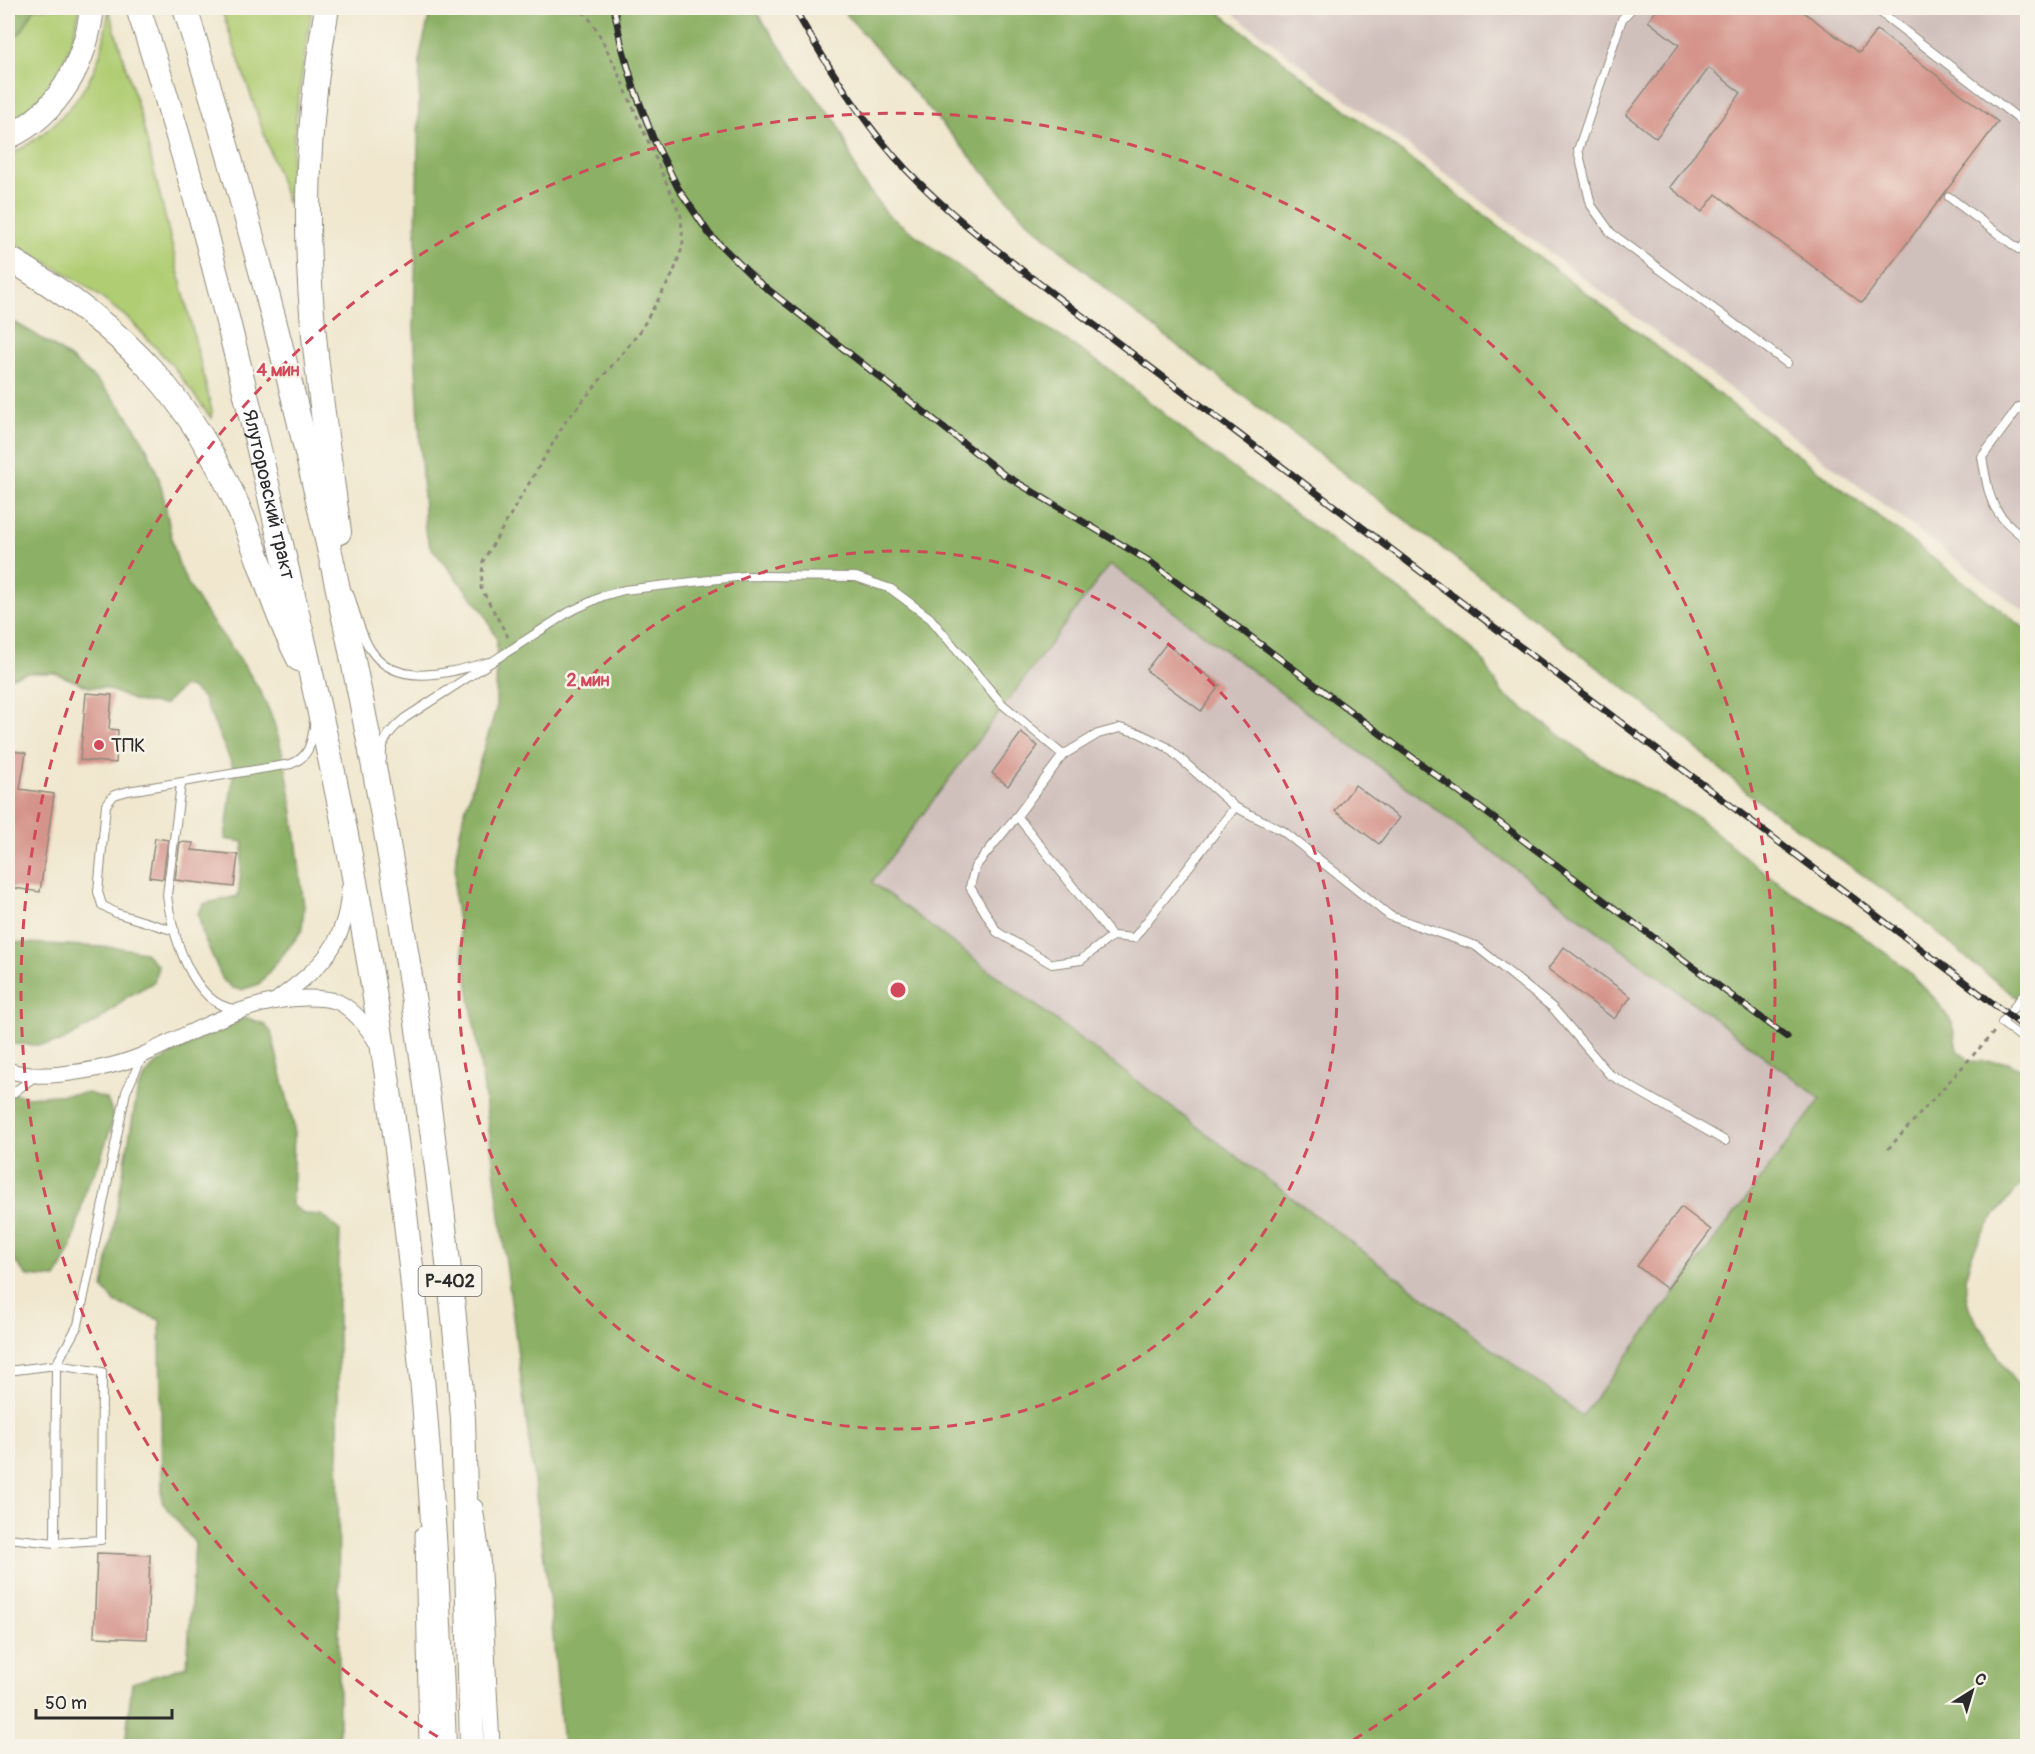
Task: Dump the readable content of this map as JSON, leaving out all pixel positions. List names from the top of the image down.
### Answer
{
  "streets": {
    "main road": ["Ялуторовский тракт", "Р-402"]
  },
  "crossings": [
    ["Ялуторовский тракт", "Р-402"]
  ],
  "places": ["ТПК"],
  "scale_bar": "50 m",
  "north": "top right",
  "rings": ["4 мин", "2 мин"]
}
